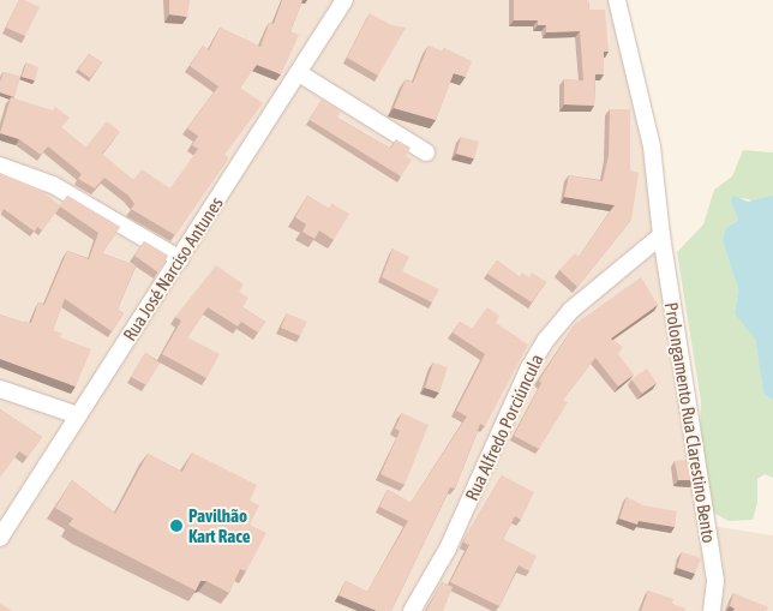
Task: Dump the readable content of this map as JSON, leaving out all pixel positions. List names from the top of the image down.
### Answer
{
  "streets": {
    "street": ["Rua José Narciso Antunes", "Prolongamento Rua Clarestino Bento", "Rua Alfredo Porciúncula"]
  },
  "crossings": [
    ["Prolongamento Rua Clarestino Bento", "Rua Alfredo Porciúncula"]
  ],
  "places": ["Pavilhão Kart Race"]
}
